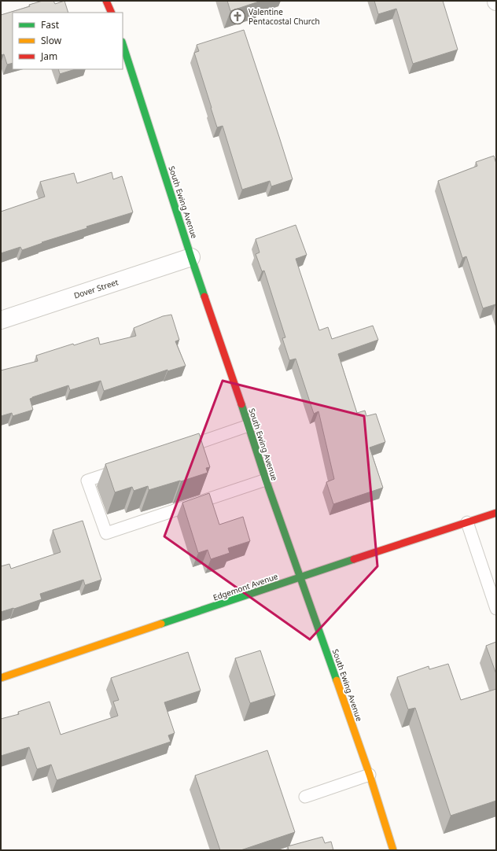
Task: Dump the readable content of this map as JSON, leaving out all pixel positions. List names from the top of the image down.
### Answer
{
  "streets": {
    "street": ["South Ewing Avenue", "Dover Street", "Edgemont Avenue"]
  },
  "crossings": [
    ["South Ewing Avenue", "Dover Street"],
    ["South Ewing Avenue", "Edgemont Avenue"]
  ],
  "places": {
    "church": ["Valentine Pentacostal Church"]
  },
  "legend": ["Fast", "Slow", "Jam"]
}
